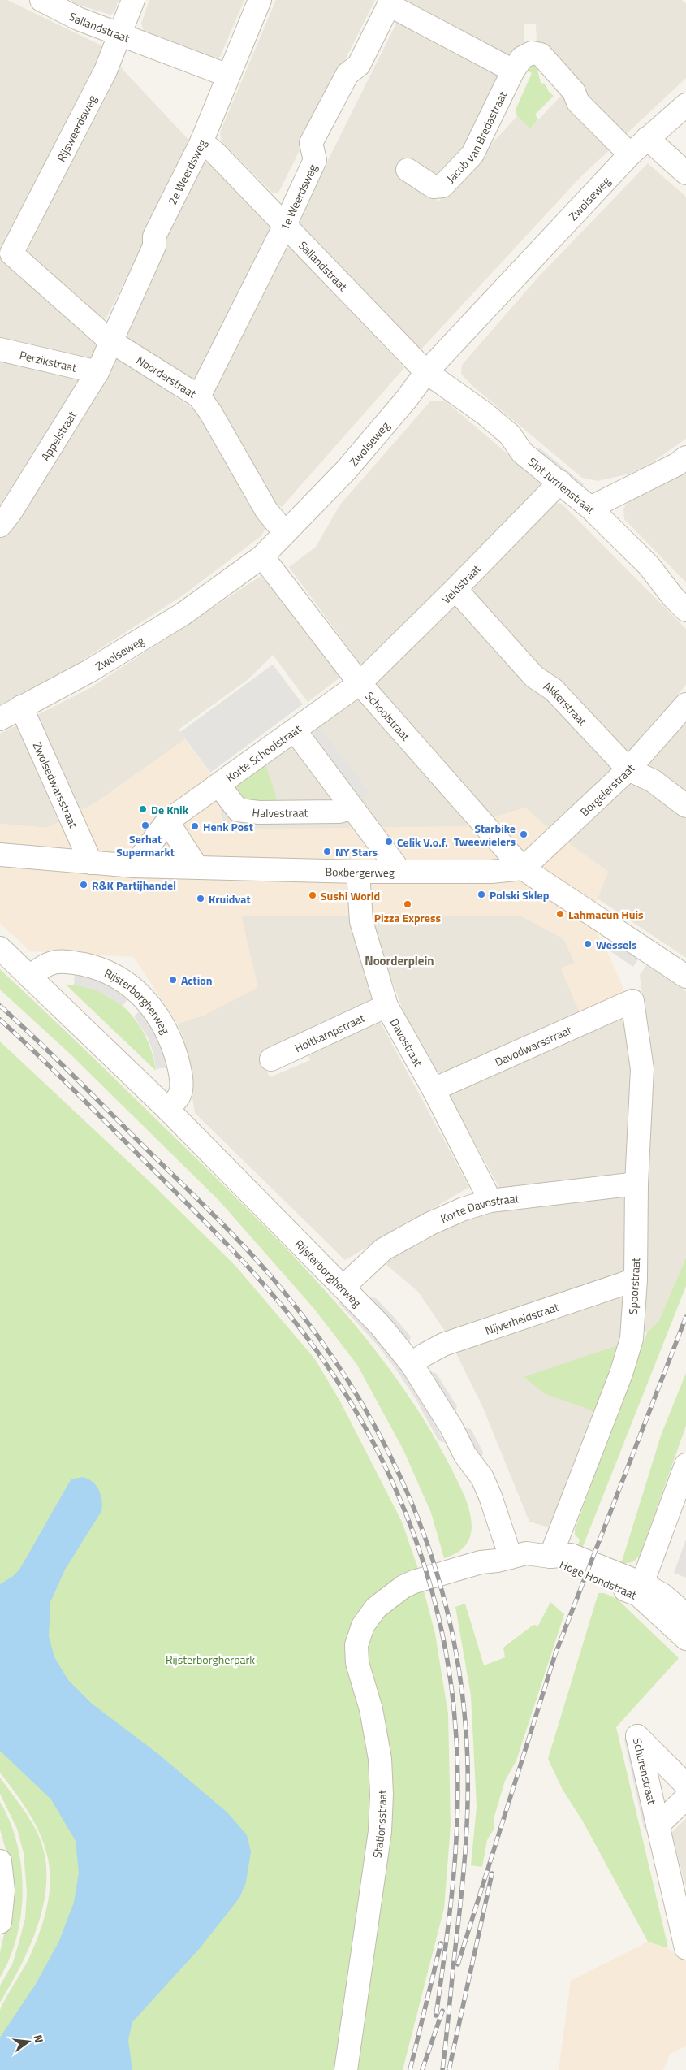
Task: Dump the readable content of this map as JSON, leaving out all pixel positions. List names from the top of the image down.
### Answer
{
  "streets": {
    "street": [
      "Sallandstraat",
      "Rijsweerdsweg",
      "Jacob van Bredastraat",
      "2e Weerdsweg",
      "1e Weerdsweg",
      "Zwolseweg",
      "Perzikstraat",
      "Noorderstraat",
      "Appelstraat",
      "Sint Jurrienstraat",
      "Veldstraat",
      "Akkerstraat",
      "Schoolstraat",
      "Korte Schoolstraat",
      "Zwolsedwarsstraat",
      "Borgelerstraat",
      "Halvestraat",
      "Boxbergerweg",
      "Rijsterborgherweg",
      "Holtkampstraat",
      "Davostraat",
      "Davodwarsstraat",
      "Korte Davostraat",
      "Spoorstraat",
      "Nijverheidstraat",
      "Hoge Hondstraat",
      "Schurenstraat",
      "Stationsstraat"
    ]
  },
  "crossings": [
    ["Sallandstraat", "Rijsweerdsweg"],
    ["Sallandstraat", "2e Weerdsweg"],
    ["Sallandstraat", "1e Weerdsweg"],
    ["Sallandstraat", "Zwolseweg"],
    ["Sallandstraat", "Sint Jurrienstraat"],
    ["Rijsweerdsweg", "Noorderstraat"],
    ["Jacob van Bredastraat", "Zwolseweg"],
    ["2e Weerdsweg", "Noorderstraat"],
    ["2e Weerdsweg", "Appelstraat"],
    ["1e Weerdsweg", "Noorderstraat"],
    ["Zwolseweg", "Noorderstraat"],
    ["Zwolseweg", "Sint Jurrienstraat"],
    ["Zwolseweg", "Schoolstraat"],
    ["Zwolseweg", "Zwolsedwarsstraat"],
    ["Perzikstraat", "Appelstraat"],
    ["Noorderstraat", "Appelstraat"],
    ["Sint Jurrienstraat", "Veldstraat"],
    ["Veldstraat", "Akkerstraat"],
    ["Veldstraat", "Schoolstraat"],
    ["Veldstraat", "Korte Schoolstraat"],
    ["Akkerstraat", "Borgelerstraat"],
    ["Schoolstraat", "Korte Schoolstraat"],
    ["Schoolstraat", "Borgelerstraat"],
    ["Schoolstraat", "Boxbergerweg"],
    ["Korte Schoolstraat", "Halvestraat"],
    ["Korte Schoolstraat", "Boxbergerweg"],
    ["Zwolsedwarsstraat", "Boxbergerweg"],
    ["Borgelerstraat", "Boxbergerweg"],
    ["Boxbergerweg", "Davostraat"],
    ["Rijsterborgherweg", "Korte Davostraat"],
    ["Rijsterborgherweg", "Nijverheidstraat"],
    ["Rijsterborgherweg", "Stationsstraat"],
    ["Holtkampstraat", "Davostraat"],
    ["Davostraat", "Davodwarsstraat"],
    ["Davostraat", "Korte Davostraat"],
    ["Davodwarsstraat", "Spoorstraat"],
    ["Korte Davostraat", "Spoorstraat"],
    ["Spoorstraat", "Nijverheidstraat"],
    ["Spoorstraat", "Hoge Hondstraat"],
    ["Spoorstraat", "Stationsstraat"],
    ["Hoge Hondstraat", "Stationsstraat"]
  ],
  "districts": ["Noorderplein"],
  "parks": ["Rijsterborgherpark"],
  "places": [
    "De Knik",
    "Serhat Supermarkt",
    "Henk Post",
    "Starbike Tweewielers",
    "Celik V.o.f.",
    "NY Stars",
    "R&K Partijhandel",
    "Polski Sklep",
    "Sushi World",
    "Kruidvat",
    "Pizza Express",
    "Lahmacun Huis",
    "Wessels",
    "Action"
  ],
  "north": "right"
}
